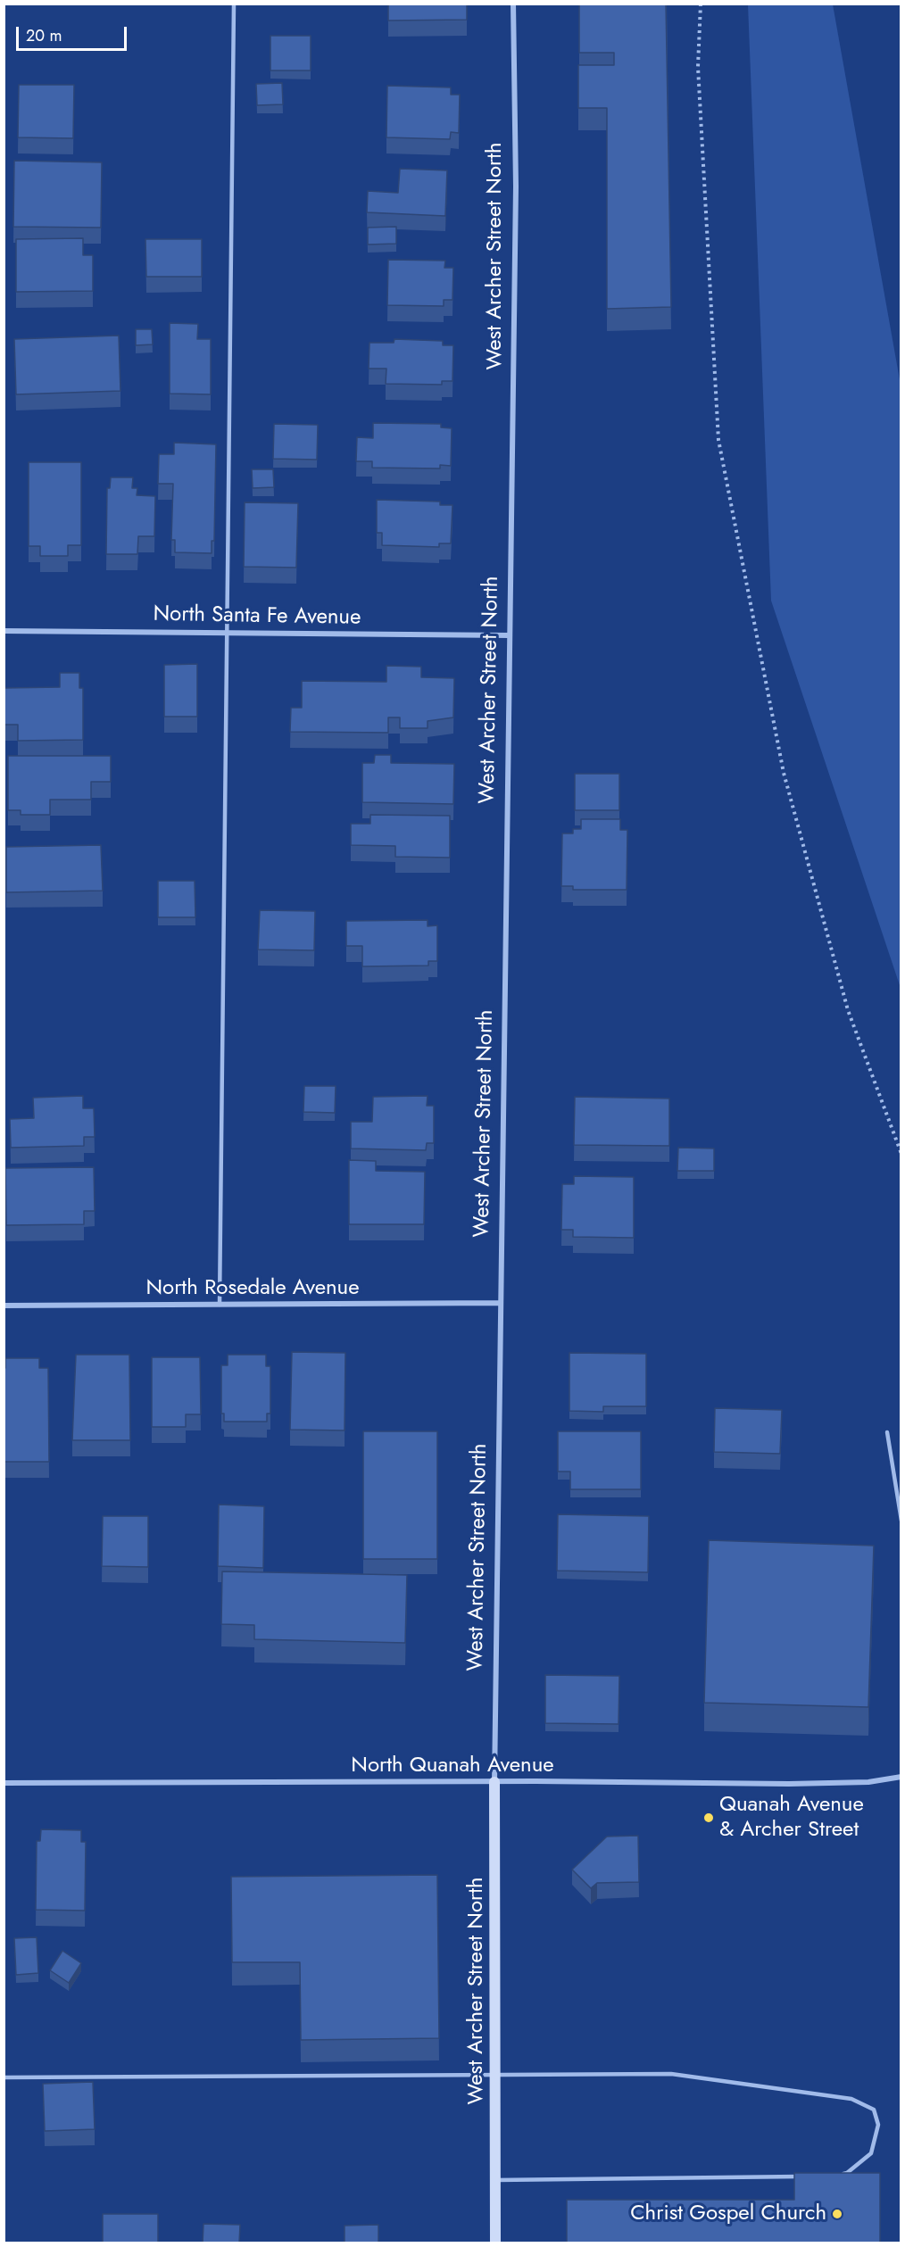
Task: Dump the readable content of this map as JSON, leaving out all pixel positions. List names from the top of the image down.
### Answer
{
  "streets": {
    "street": [
      "West Archer Street North",
      "North Santa Fe Avenue",
      "North Rosedale Avenue",
      "North Quanah Avenue"
    ]
  },
  "crossings": [
    ["West Archer Street North", "North Santa Fe Avenue"],
    ["West Archer Street North", "North Rosedale Avenue"],
    ["West Archer Street North", "North Quanah Avenue"]
  ],
  "places": ["Quanah Avenue & Archer Street", "Christ Gospel Church"],
  "scale_bar": "20 m"
}
